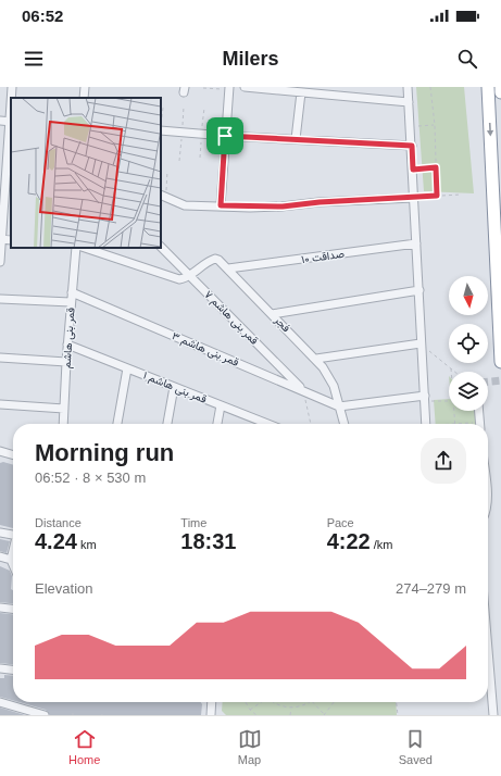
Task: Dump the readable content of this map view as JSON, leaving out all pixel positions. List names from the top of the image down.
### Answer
{
  "streets": {
    "street": [
      "صداقت ۱۰",
      "قمر بنی هاشم ۷",
      "فجر",
      "قمر بنی هاشم",
      "قمر بنی هاشم ۳",
      "قمر بنی هاشم ۱"
    ]
  },
  "crossings": [
    ["صداقت ۱۰", "فجر"],
    ["قمر بنی هاشم ۷", "فجر"],
    ["قمر بنی هاشم ۷", "قمر بنی هاشم ۳"],
    ["فجر", "قمر بنی هاشم ۳"],
    ["قمر بنی هاشم", "قمر بنی هاشم ۳"],
    ["قمر بنی هاشم", "قمر بنی هاشم ۱"]
  ],
  "north": "bottom",
  "page": {
    "status": "06:52",
    "header": "Milers",
    "heading": ["Morning run", "06:52 · 8 × 530 m"],
    "stats": [
      ["Distance", "4.24 km"],
      ["Time", "18:31"],
      ["Pace", "4:22 /km"]
    ],
    "chart": ["Elevation", "274–279 m"],
    "tabs": ["Home", "Map", "Saved"]
  }
}
